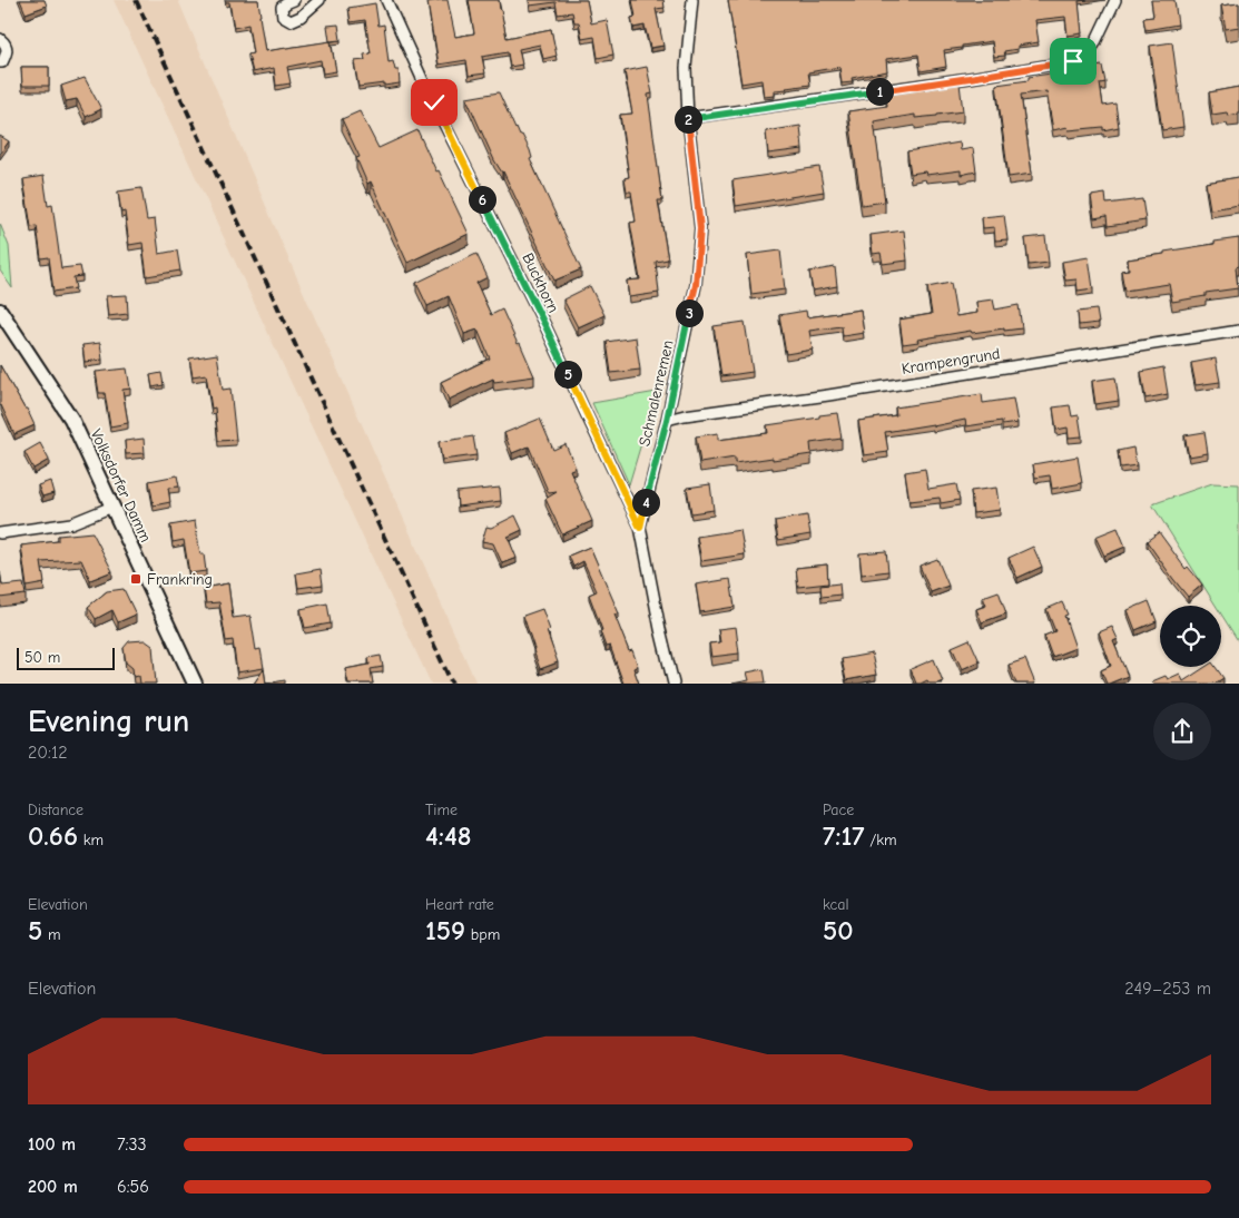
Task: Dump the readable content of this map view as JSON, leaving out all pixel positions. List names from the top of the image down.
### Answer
{
  "streets": {
    "main road": ["Volksdorfer Damm"],
    "street": ["Buckhorn", "Krampengrund", "Schmalenremen"]
  },
  "crossings": [
    ["Buckhorn", "Schmalenremen"],
    ["Krampengrund", "Schmalenremen"]
  ],
  "places": {
    "transit": ["Frankring"]
  },
  "scale_bar": "50 m",
  "page": {
    "pins": [
      "1",
      "2",
      "6",
      "3",
      "5",
      "4"
    ],
    "scale": "50 m",
    "heading": ["Evening run", "20:12"],
    "stats": [
      ["Distance", "0.66 km"],
      ["Time", "4:48"],
      ["Pace", "7:17 /km"],
      ["Elevation", "5 m"],
      ["Heart rate", "159 bpm"],
      ["kcal", "50"]
    ],
    "chart": ["Elevation", "249–253 m"],
    "list": [
      {
        "name": "100 m",
        "note": "7:33"
      },
      {
        "name": "200 m",
        "note": "6:56"
      }
    ]
  }
}
